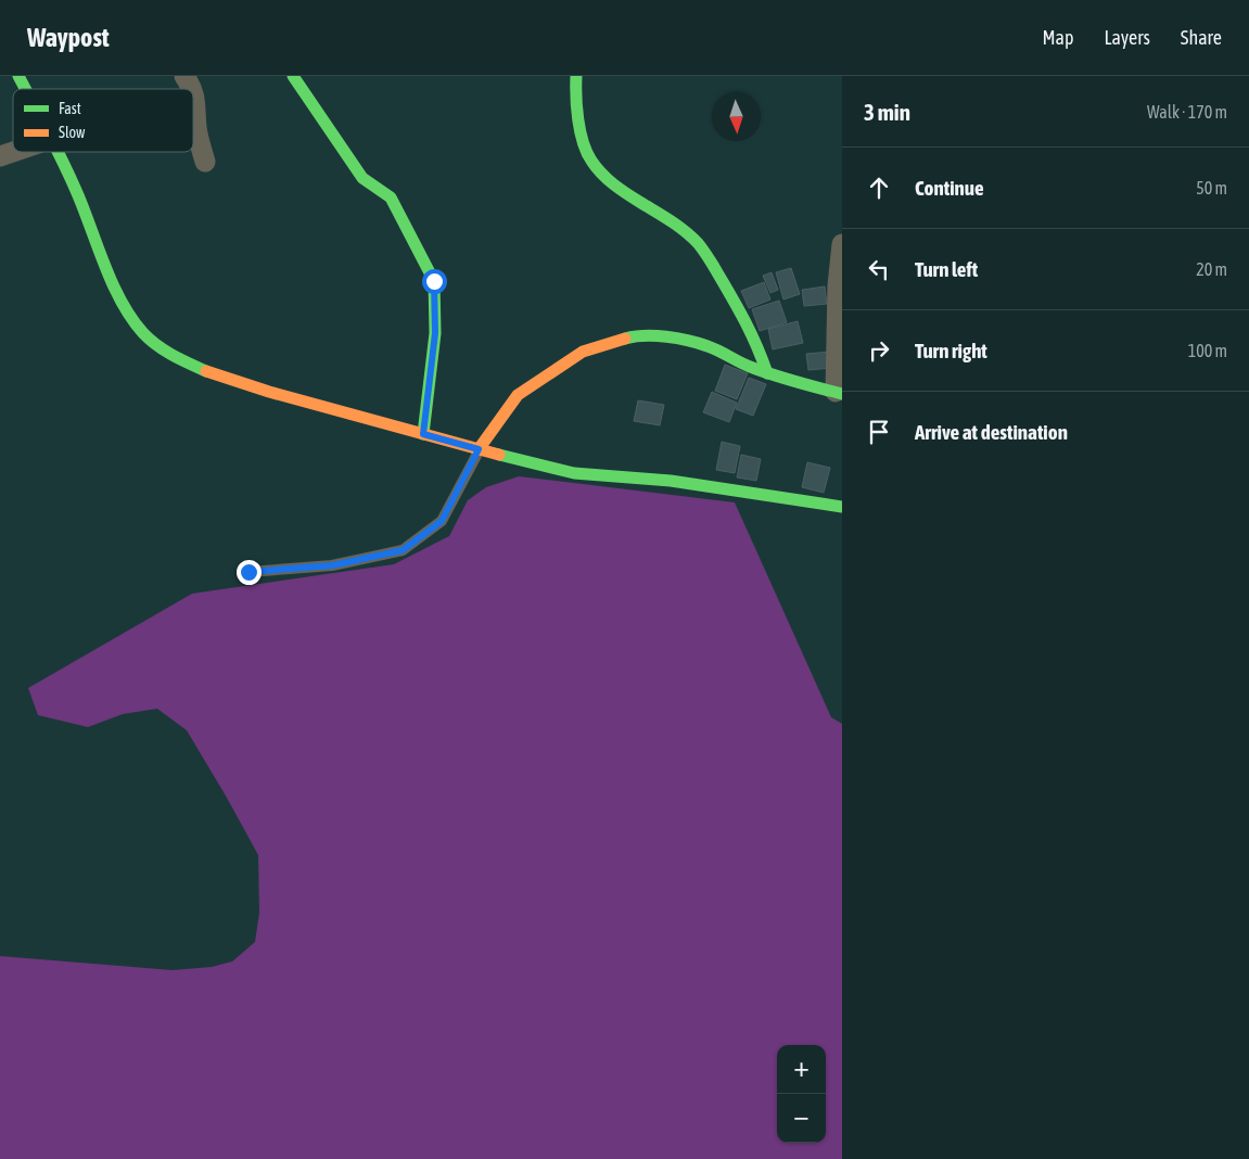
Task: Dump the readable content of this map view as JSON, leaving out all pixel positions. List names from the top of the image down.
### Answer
{
  "legend": ["Fast", "Slow"],
  "north": "bottom",
  "page": {
    "header": "Waypost",
    "nav": ["Map", "Layers", "Share"],
    "heading": ["3 min", "Walk · 170 m"],
    "list": [
      ["Continue", "50 m"],
      ["Turn left", "20 m"],
      ["Turn right", "100 m"],
      "Arrive at destination"
    ],
    "map_buttons": ["+", "−"]
  }
}
